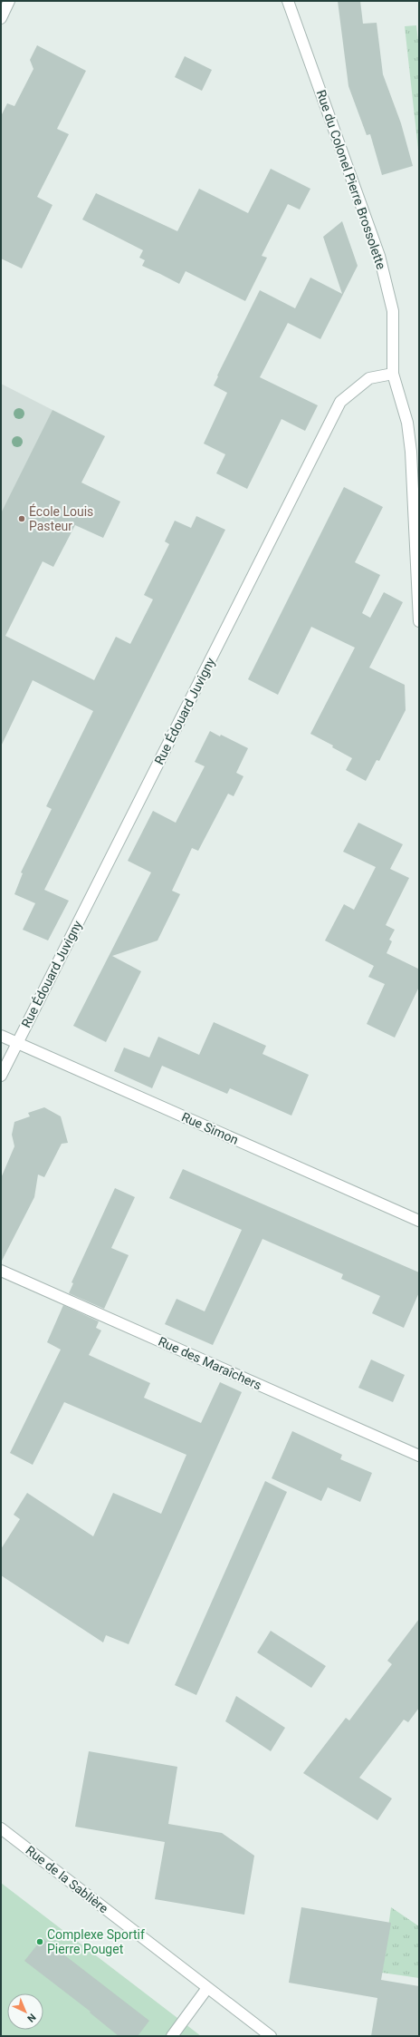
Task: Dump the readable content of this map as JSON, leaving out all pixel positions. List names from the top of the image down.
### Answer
{
  "streets": {
    "street": [
      "Rue du Colonel Pierre Brossolette",
      "Rue Édouard Juvigny",
      "Rue Simon",
      "Rue des Maraîchers",
      "Rue de la Sablière"
    ]
  },
  "crossings": [
    ["Rue du Colonel Pierre Brossolette", "Rue Édouard Juvigny"],
    ["Rue Édouard Juvigny", "Rue Simon"]
  ],
  "places": ["École Louis Pasteur", "Complexe Sportif Pierre Pouget"],
  "north": "bottom right"
}
